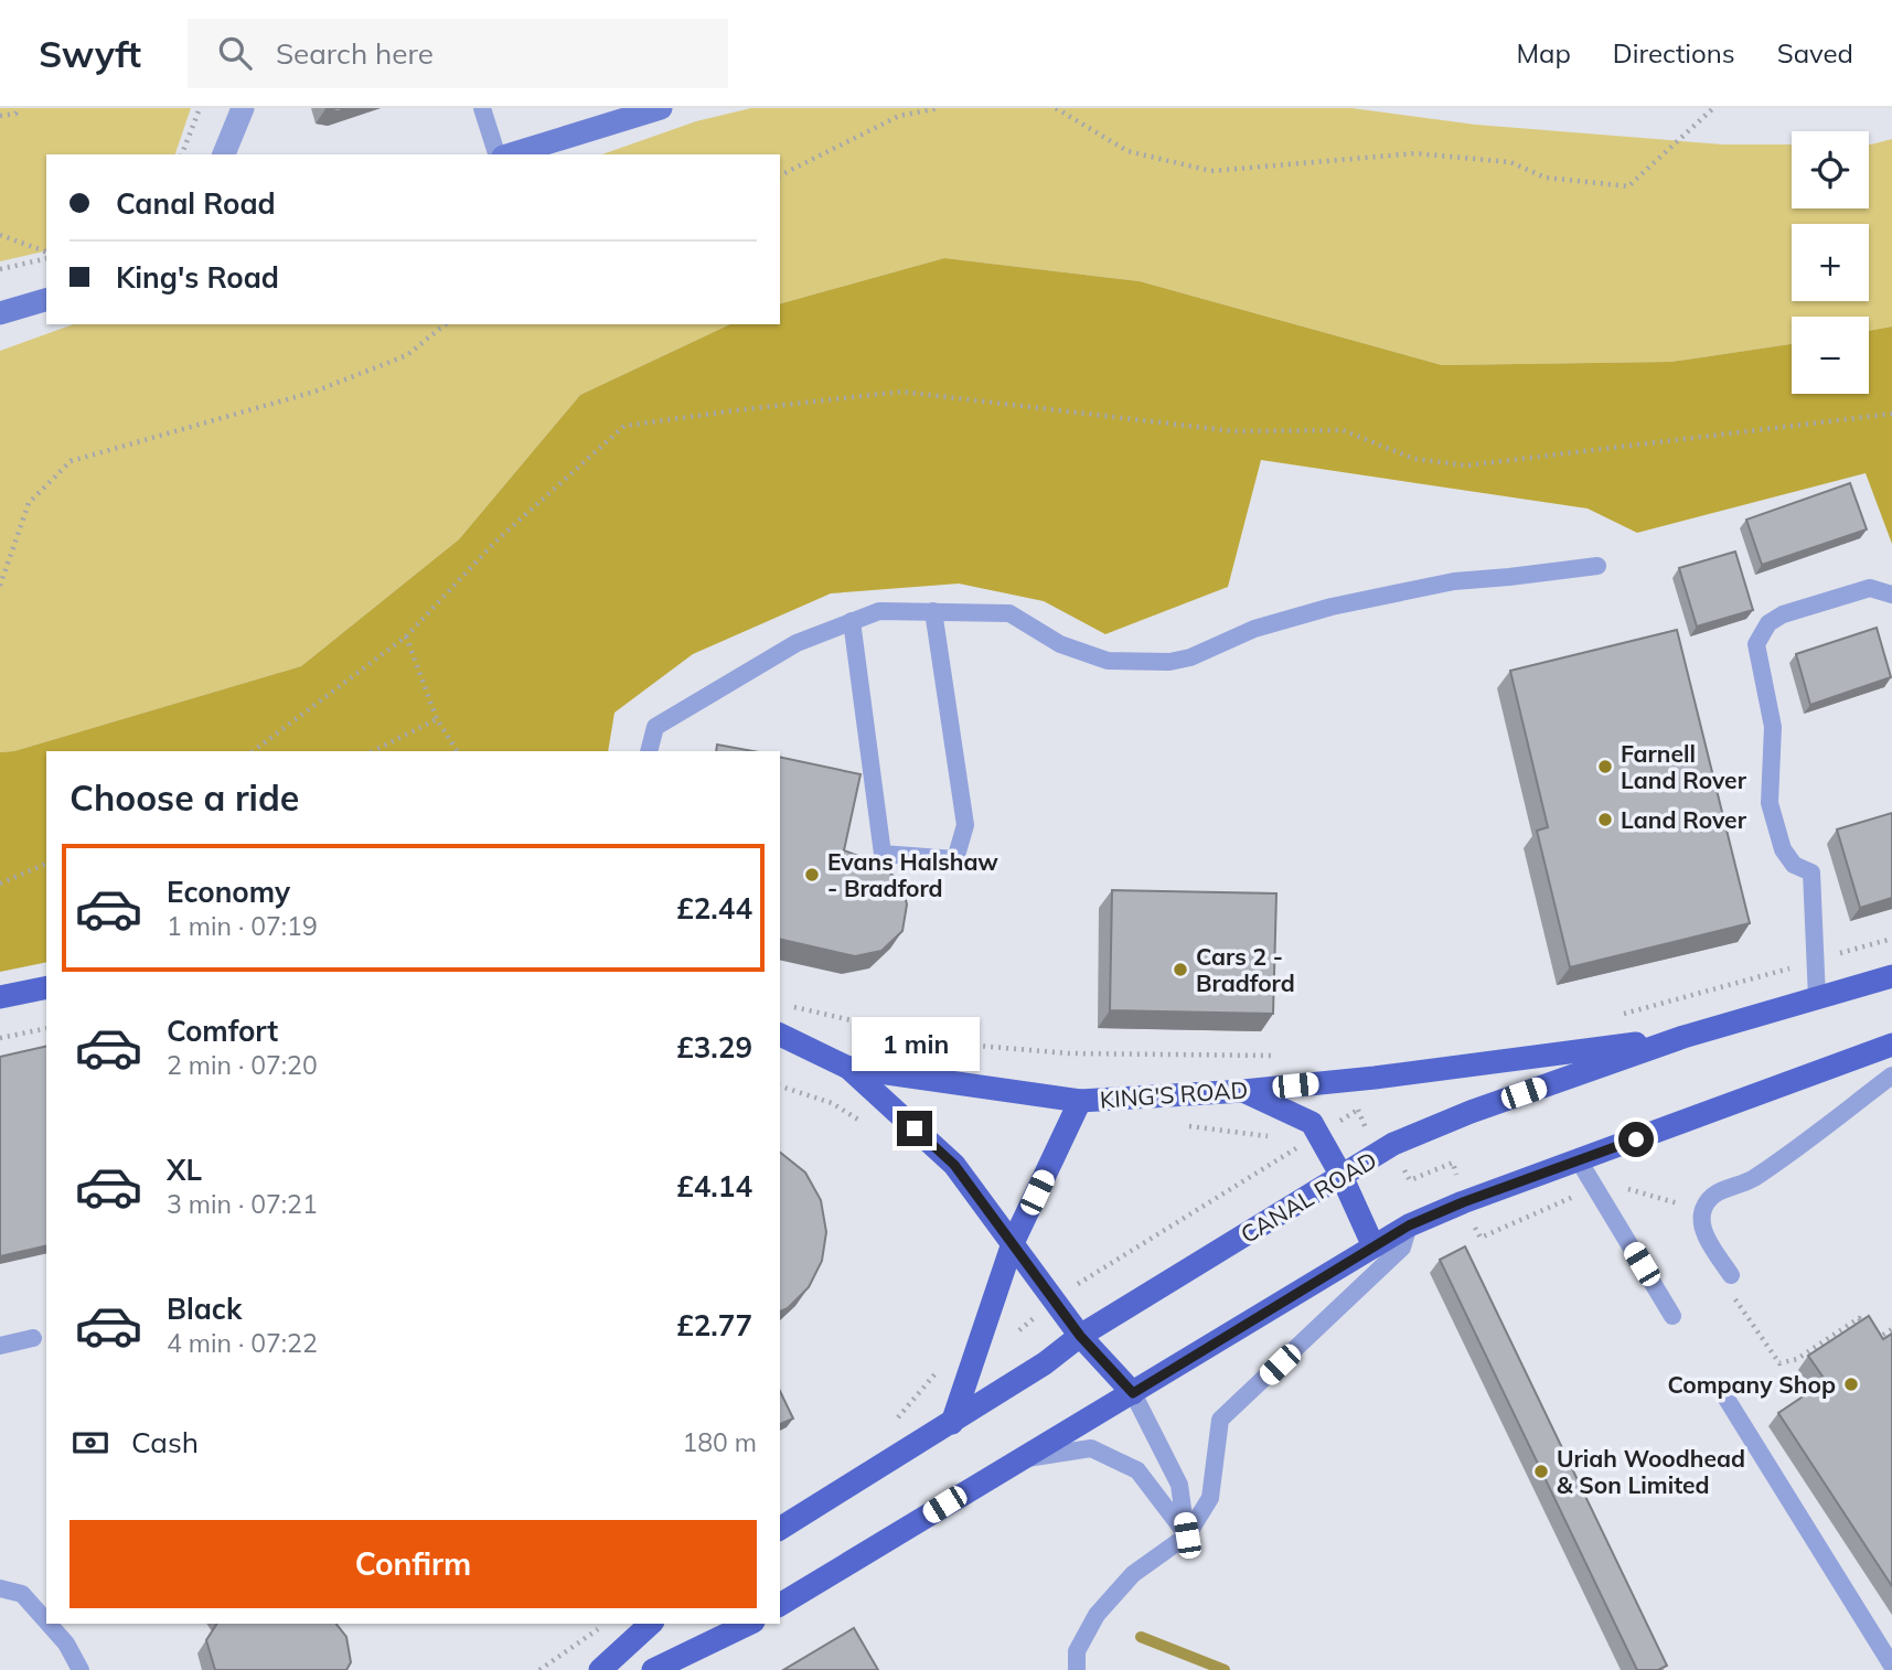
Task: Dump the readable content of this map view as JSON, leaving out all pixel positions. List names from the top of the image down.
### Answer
{
  "streets": {
    "main road": ["KING'S ROAD", "CANAL ROAD"]
  },
  "crossings": [
    ["KING'S ROAD", "CANAL ROAD"]
  ],
  "places": [
    "Farnell Land Rover",
    "Land Rover",
    "Evans Halshaw - Bradford",
    "Cars 2 - Bradford",
    "Company Shop",
    "Uriah Woodhead & Son Limited"
  ],
  "page": {
    "header": "Swyft",
    "search": "Search here",
    "nav": ["Map", "Directions", "Saved"],
    "map_buttons": ["+", "−"],
    "banner": ["Canal Road", "King's Road"],
    "heading": "Choose a ride",
    "list": [
      {
        "name": "Economy",
        "note": "1 min · 07:19",
        "value": "£2.44"
      },
      {
        "name": "Comfort",
        "note": "2 min · 07:20",
        "value": "£3.29"
      },
      {
        "name": "XL",
        "note": "3 min · 07:21",
        "value": "£4.14"
      },
      {
        "name": "Black",
        "note": "4 min · 07:22",
        "value": "£2.77"
      }
    ],
    "bubble": "1 min",
    "pay": ["Cash", "180 m"],
    "buttons": "Confirm"
  }
}
